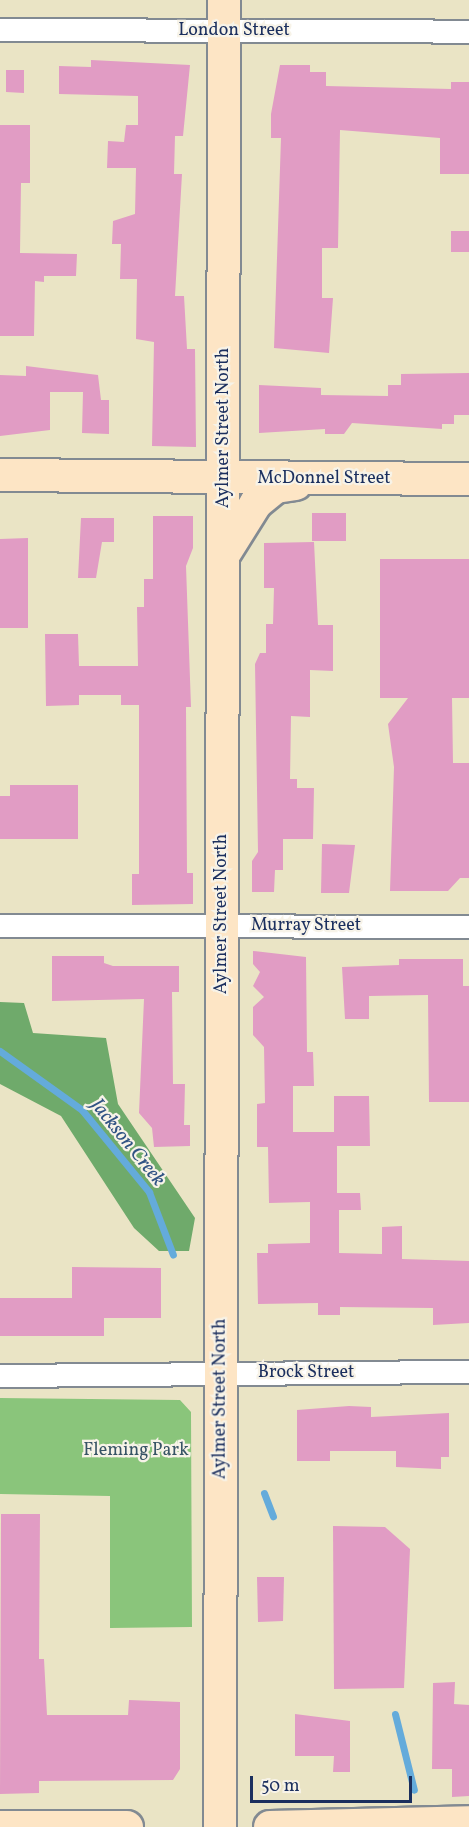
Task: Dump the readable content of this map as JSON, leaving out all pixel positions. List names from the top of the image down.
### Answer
{
  "streets": {
    "street": [
      "London Street",
      "Aylmer Street North",
      "McDonnel Street",
      "Murray Street",
      "Brock Street"
    ]
  },
  "crossings": [
    ["London Street", "Aylmer Street North"],
    ["Aylmer Street North", "McDonnel Street"],
    ["Aylmer Street North", "Murray Street"],
    ["Aylmer Street North", "Brock Street"]
  ],
  "water": ["Jackson Creek"],
  "parks": ["Fleming Park"],
  "scale_bar": "50 m"
}
